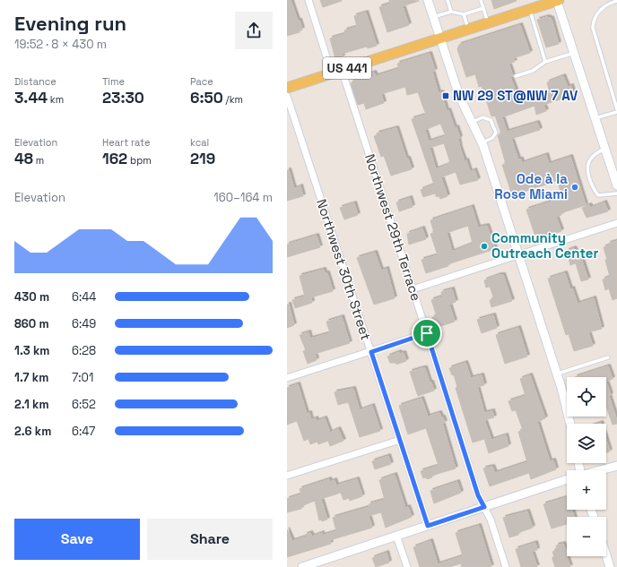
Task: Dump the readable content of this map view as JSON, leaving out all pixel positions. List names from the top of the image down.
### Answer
{
  "streets": {
    "main road": ["US 441"],
    "street": ["Northwest 29th Terrace", "Northwest 30th Street"]
  },
  "crossings": [
    ["US 441", "Northwest 29th Terrace"]
  ],
  "places": {
    "transit": ["NW 29 ST@NW 7 AV"],
    "other": ["Ode à la Rose Miami", "Community Outreach Center"]
  },
  "page": {
    "heading": ["Evening run", "19:52 · 8 × 430 m"],
    "stats": [
      ["Distance", "3.44 km"],
      ["Time", "23:30"],
      ["Pace", "6:50 /km"],
      ["Elevation", "48 m"],
      ["Heart rate", "162 bpm"],
      ["kcal", "219"]
    ],
    "chart": ["Elevation", "160–164 m"],
    "list": [
      {
        "name": "430 m",
        "note": "6:44"
      },
      {
        "name": "860 m",
        "note": "6:49"
      },
      {
        "name": "1.3 km",
        "note": "6:28"
      },
      {
        "name": "1.7 km",
        "note": "7:01"
      },
      {
        "name": "2.1 km",
        "note": "6:52"
      },
      {
        "name": "2.6 km",
        "note": "6:47"
      }
    ],
    "map_buttons": ["+", "−"],
    "buttons": ["Save", "Share"]
  }
}
